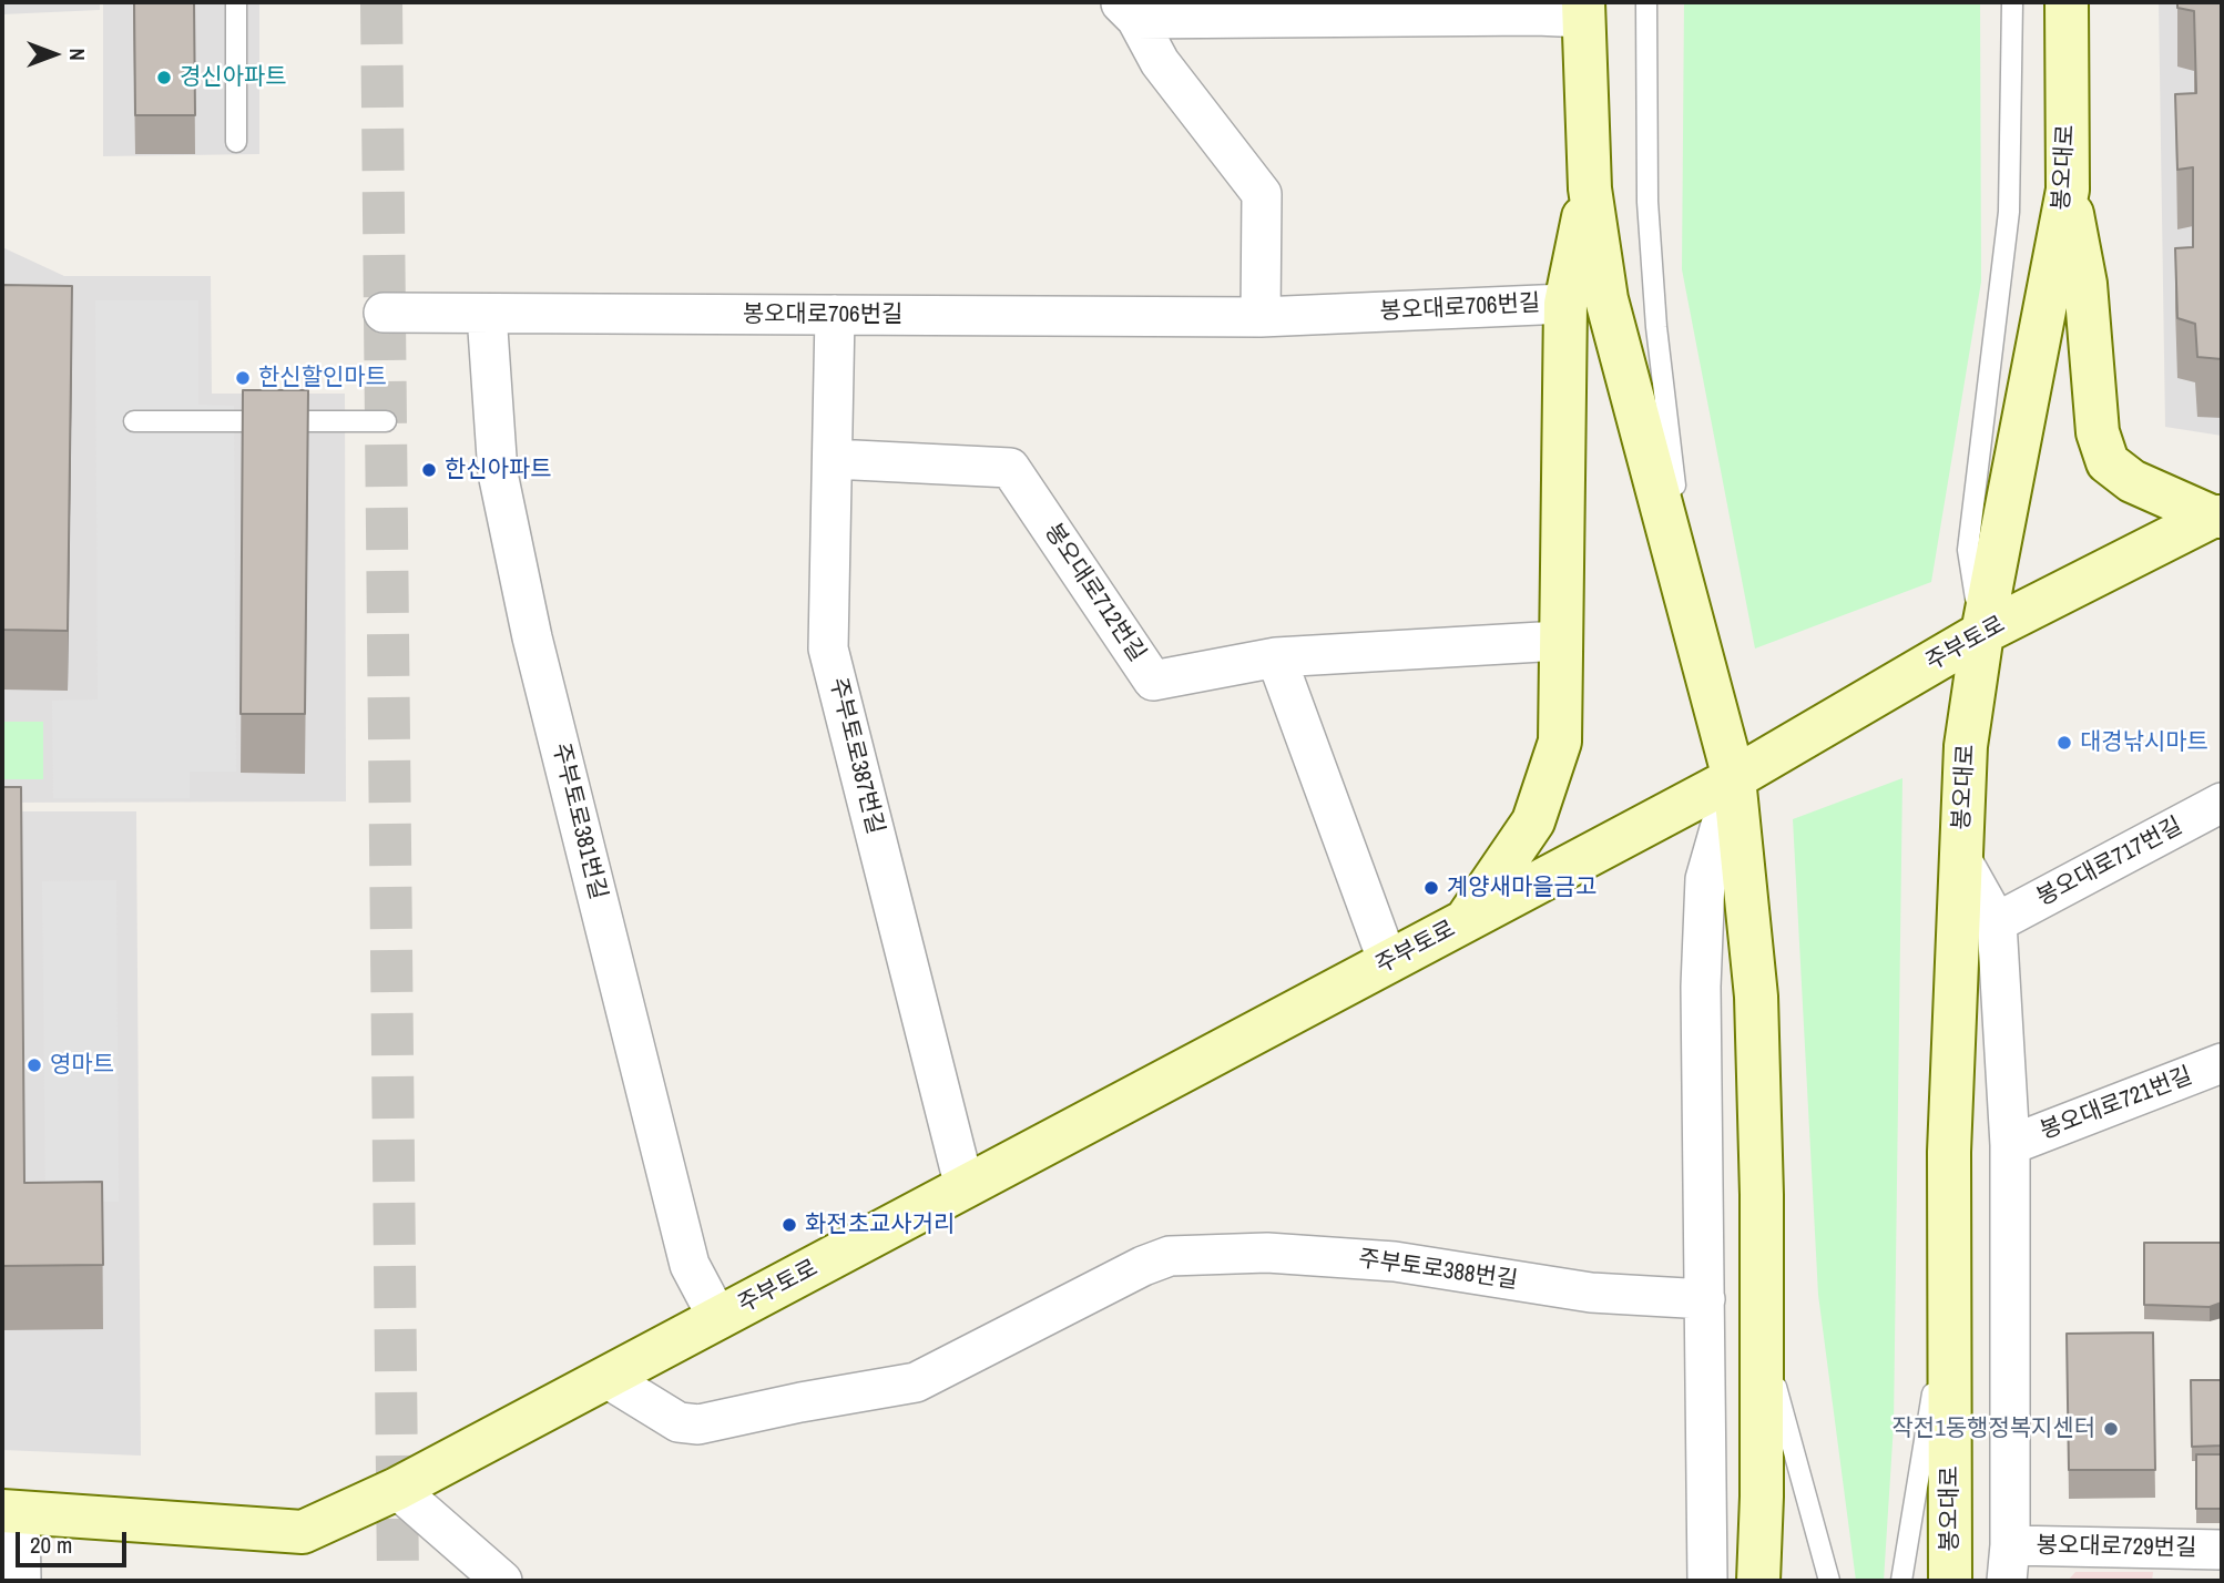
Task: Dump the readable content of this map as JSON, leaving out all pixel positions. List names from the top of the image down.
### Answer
{
  "streets": {
    "main road": ["봉오대로", "주부토로"],
    "street": [
      "봉오대로706번길",
      "봉오대로712번길",
      "주부토로387번길",
      "주부토로381번길",
      "봉오대로717번길",
      "봉오대로721번길",
      "주부토로388번길",
      "봉오대로729번길"
    ]
  },
  "crossings": [
    ["봉오대로", "주부토로"],
    ["봉오대로706번길", "주부토로387번길"],
    ["봉오대로706번길", "주부토로381번길"],
    ["봉오대로712번길", "주부토로387번길"],
    ["주부토로", "주부토로387번길"],
    ["주부토로", "주부토로381번길"],
    ["주부토로", "주부토로388번길"]
  ],
  "places": [
    "경신아파트",
    "한신할인마트",
    "한신아파트",
    "대경낚시마트",
    "계양새마을금고",
    "영마트",
    "화전초교사거리",
    "작전1동행정복지센터"
  ],
  "scale_bar": "20 m",
  "north": "right"
}
